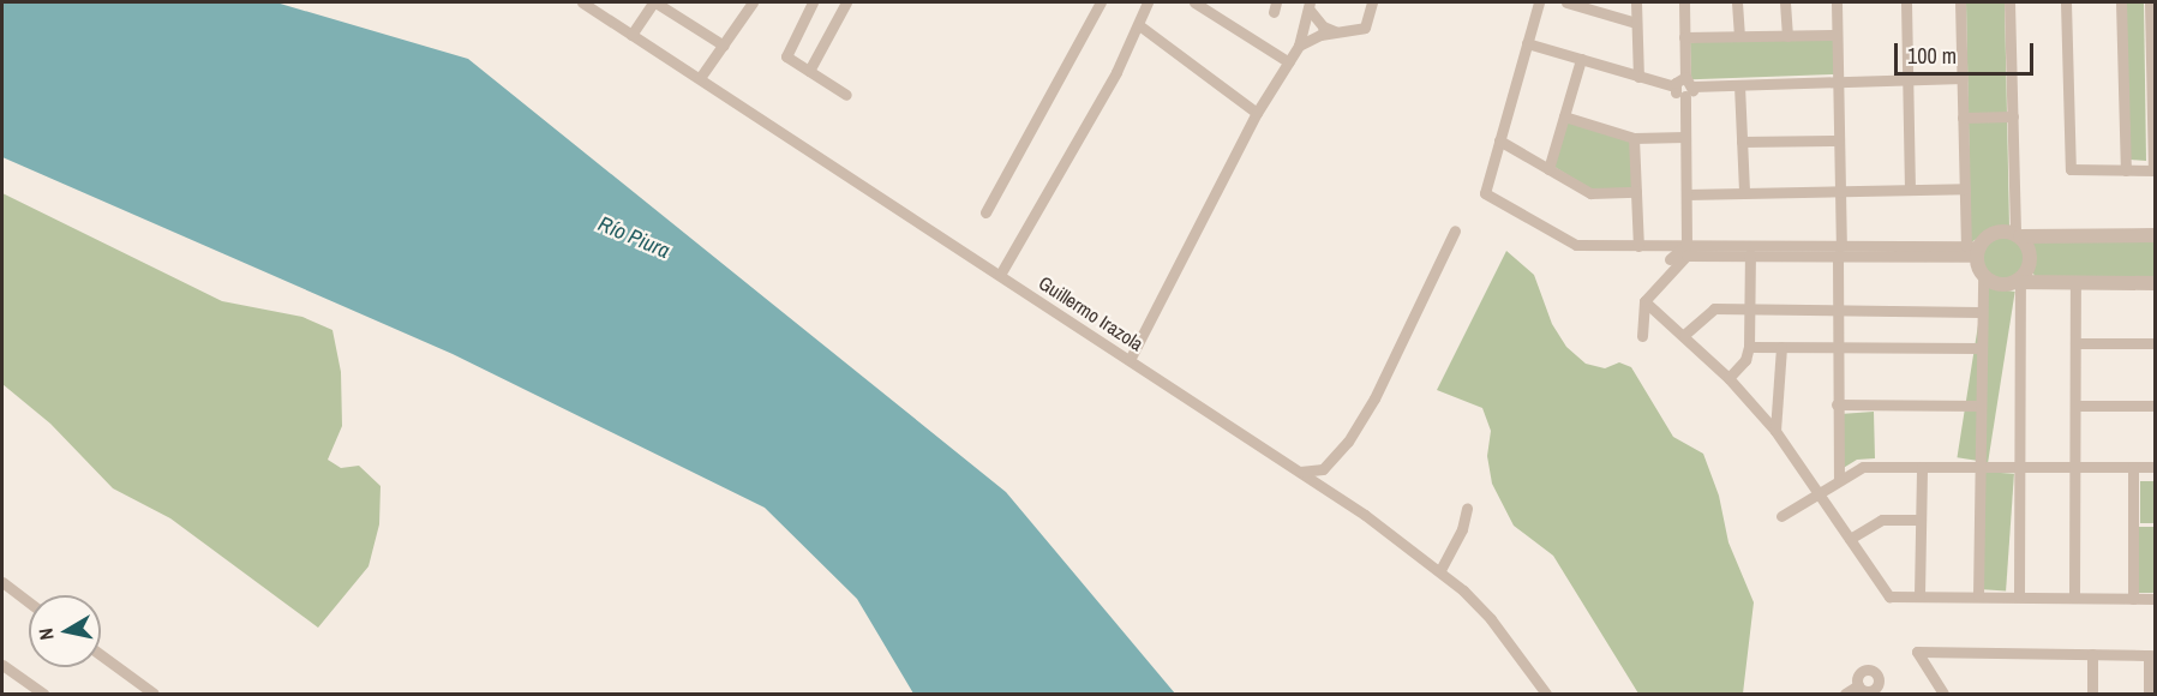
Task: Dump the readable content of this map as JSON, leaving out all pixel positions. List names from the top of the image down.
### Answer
{
  "streets": {
    "street": ["Guillermo Irazola"]
  },
  "water": ["Río Piura"],
  "scale_bar": "100 m",
  "north": "left"
}
